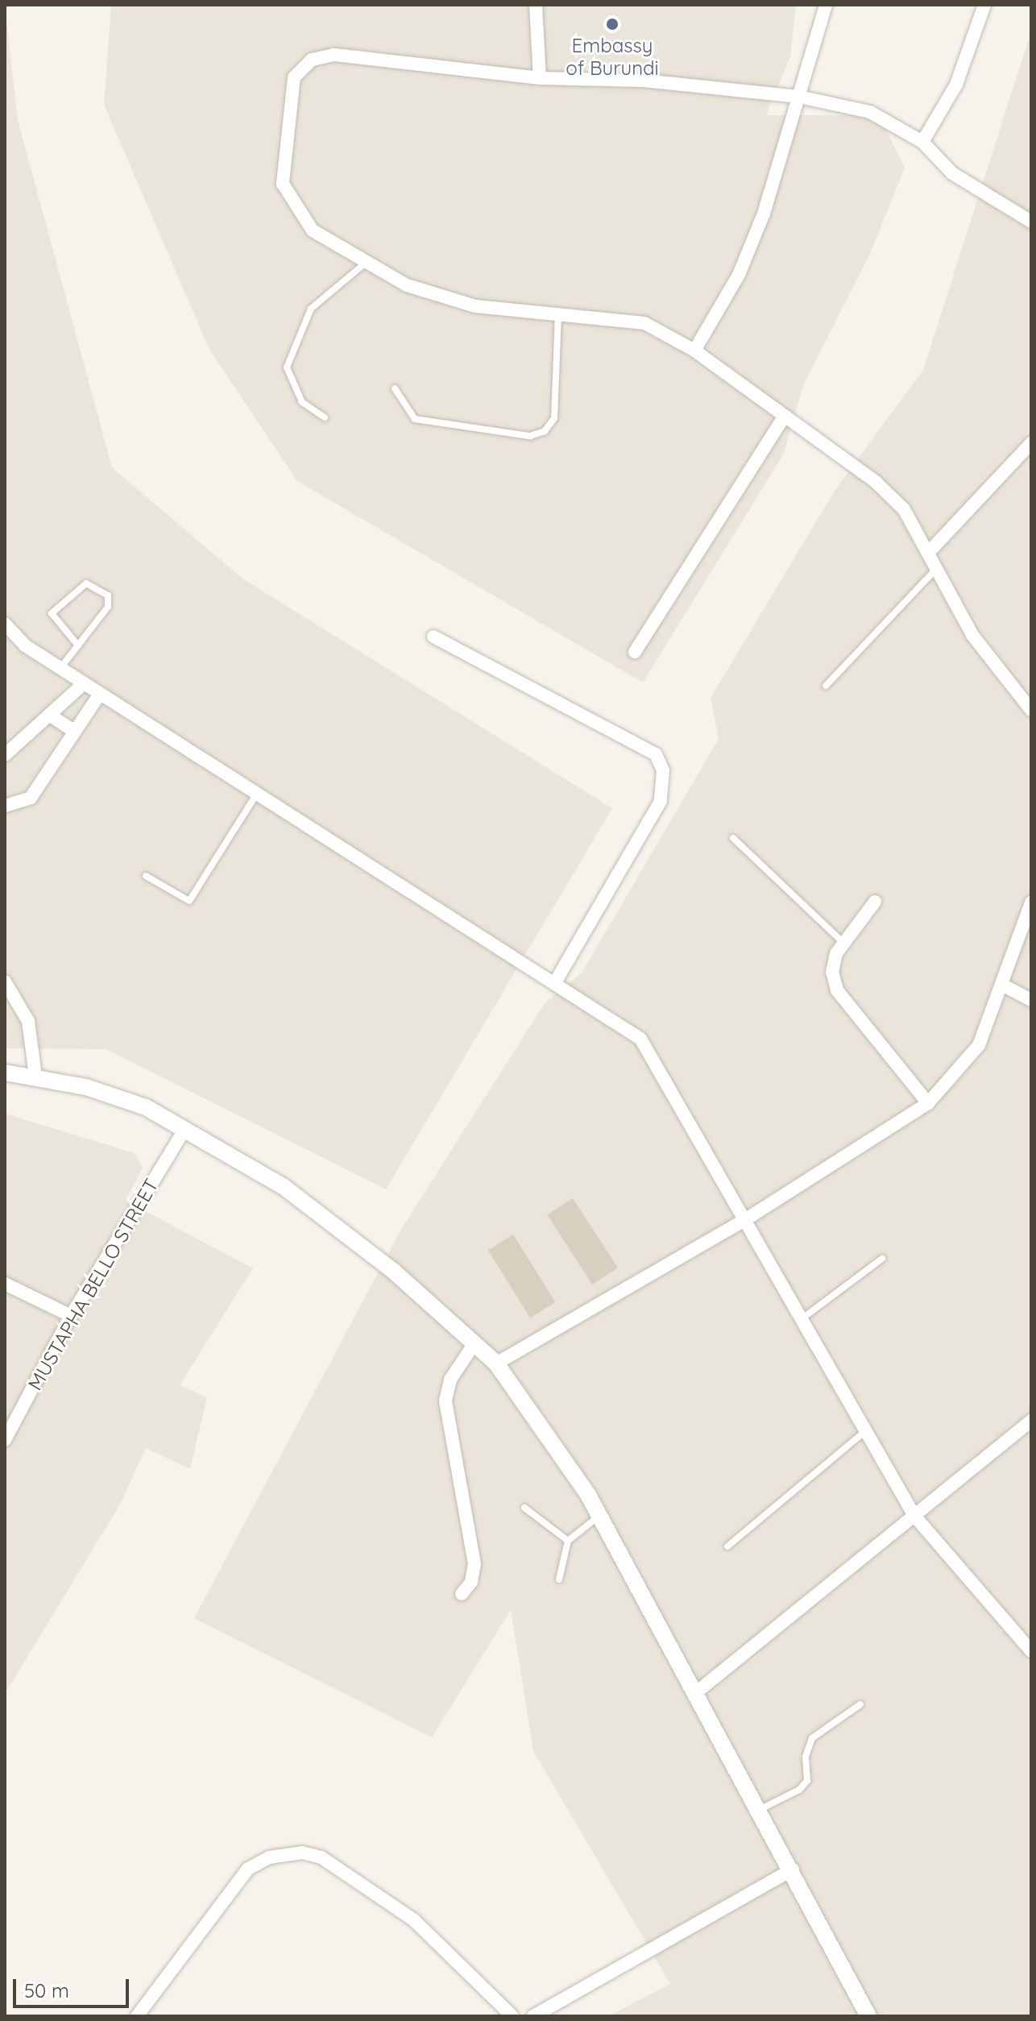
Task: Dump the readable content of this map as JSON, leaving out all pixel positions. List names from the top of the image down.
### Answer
{
  "streets": {
    "street": ["MUSTAPHA BELLO STREET"]
  },
  "places": ["Embassy of Burundi"],
  "scale_bar": "50 m"
}
